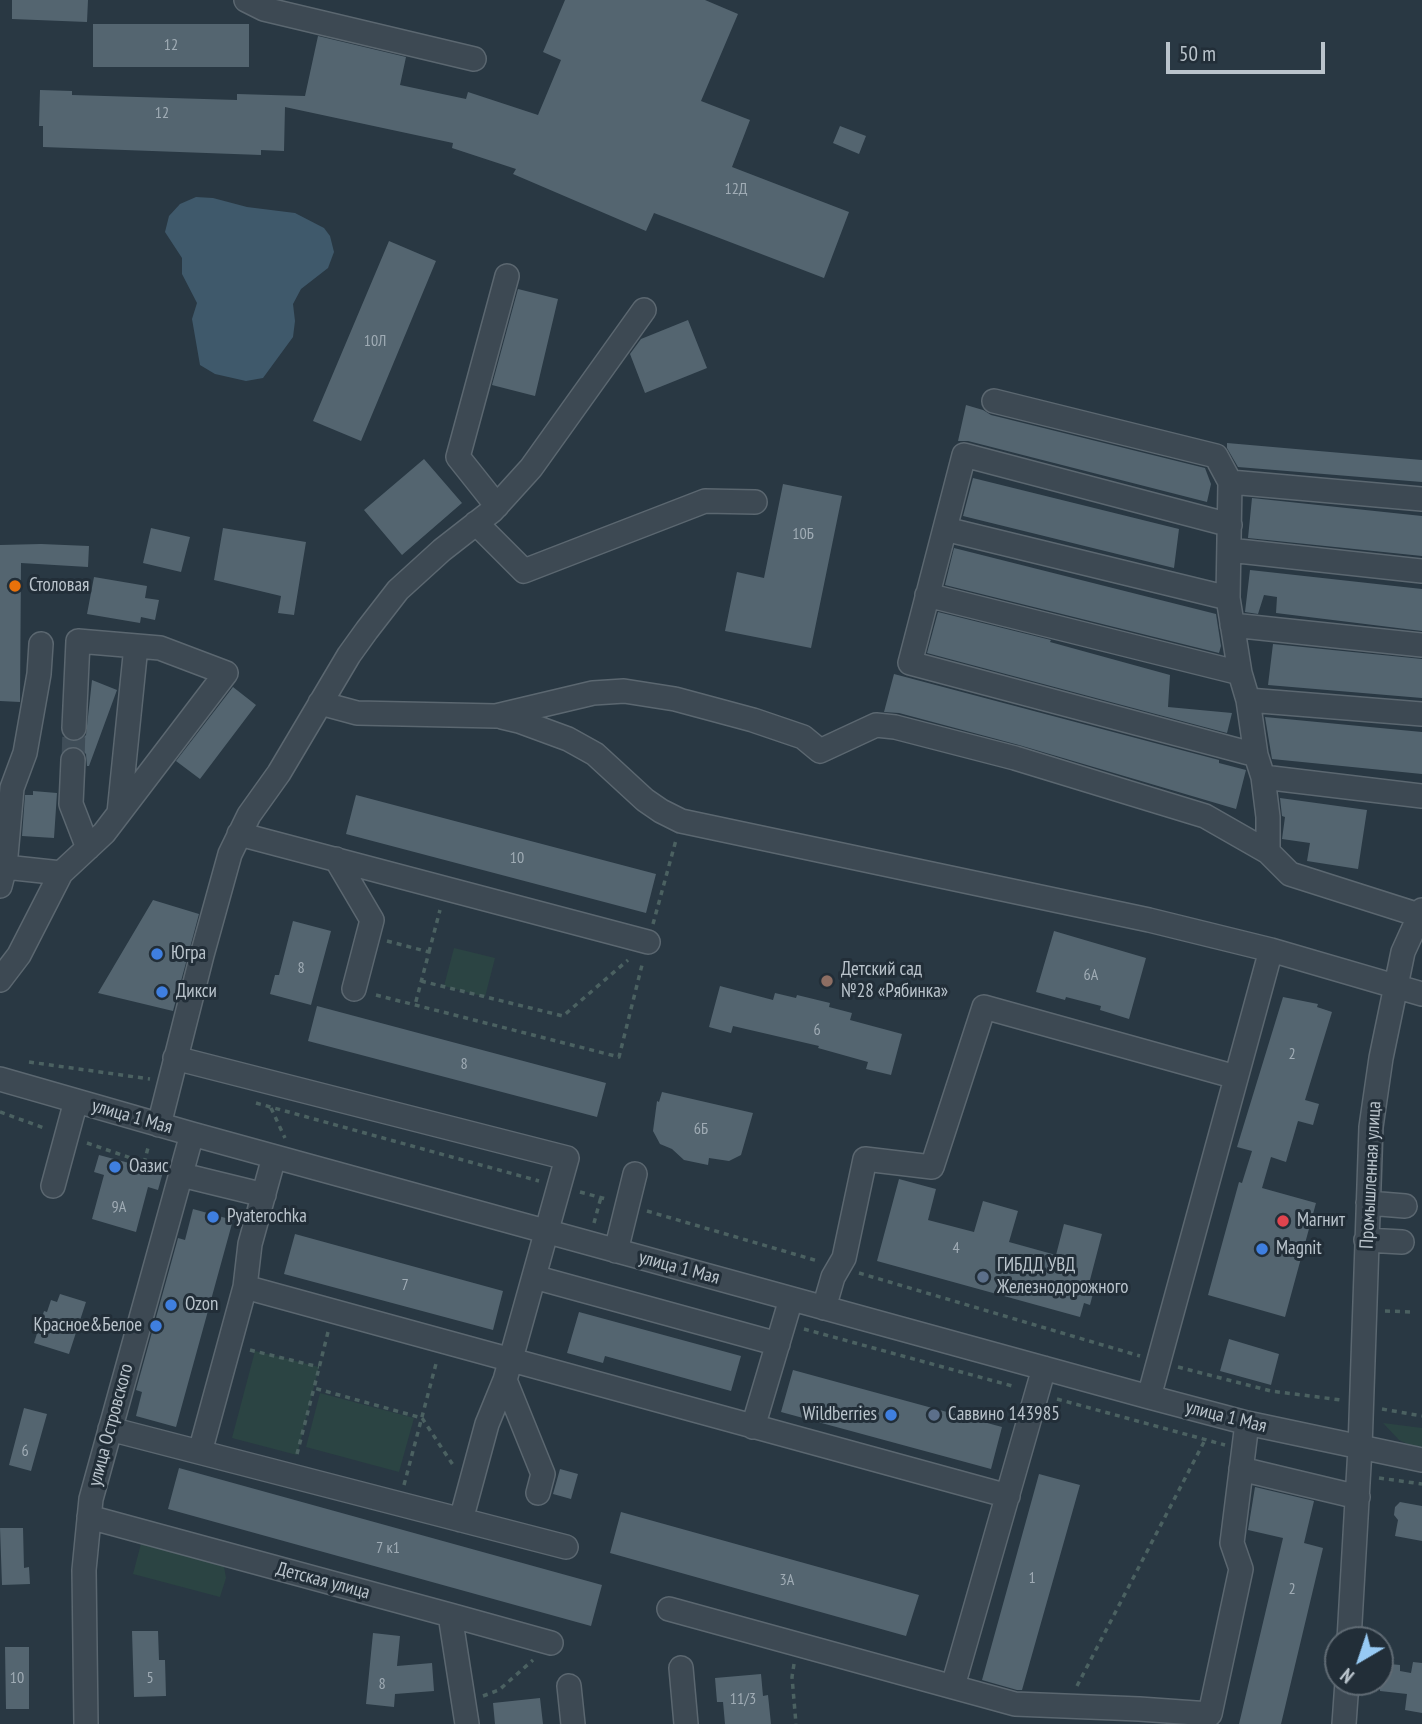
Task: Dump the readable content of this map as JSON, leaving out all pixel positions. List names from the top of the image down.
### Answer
{
  "streets": {
    "street": [
      "улица 1 Мая",
      "Промышленная улица",
      "улица Островского",
      "Детская улица"
    ]
  },
  "crossings": [
    ["улица 1 Мая", "Промышленная улица"],
    ["улица 1 Мая", "улица Островского"],
    ["улица Островского", "Детская улица"]
  ],
  "places": [
    "Столовая",
    "Югра",
    "Детский сад №28 «Рябинка»",
    "Дикси",
    "Оазис",
    "Pyaterochka",
    "Магнит",
    "Magnit",
    "ГИБДД УВД Железнодорожного",
    "Ozon",
    "Красное&Белое",
    "Wildberries",
    "Саввино 143985"
  ],
  "house_numbers": [
    "12",
    "12",
    "12Д",
    "10Л",
    "10Б",
    "10",
    "8",
    "6А",
    "6",
    "2",
    "8",
    "6Б",
    "9А",
    "4",
    "7",
    "6",
    "7 к1",
    "1",
    "3А",
    "2",
    "10",
    "5",
    "8",
    "11/3"
  ],
  "scale_bar": "50 m",
  "north": "bottom left"
}
